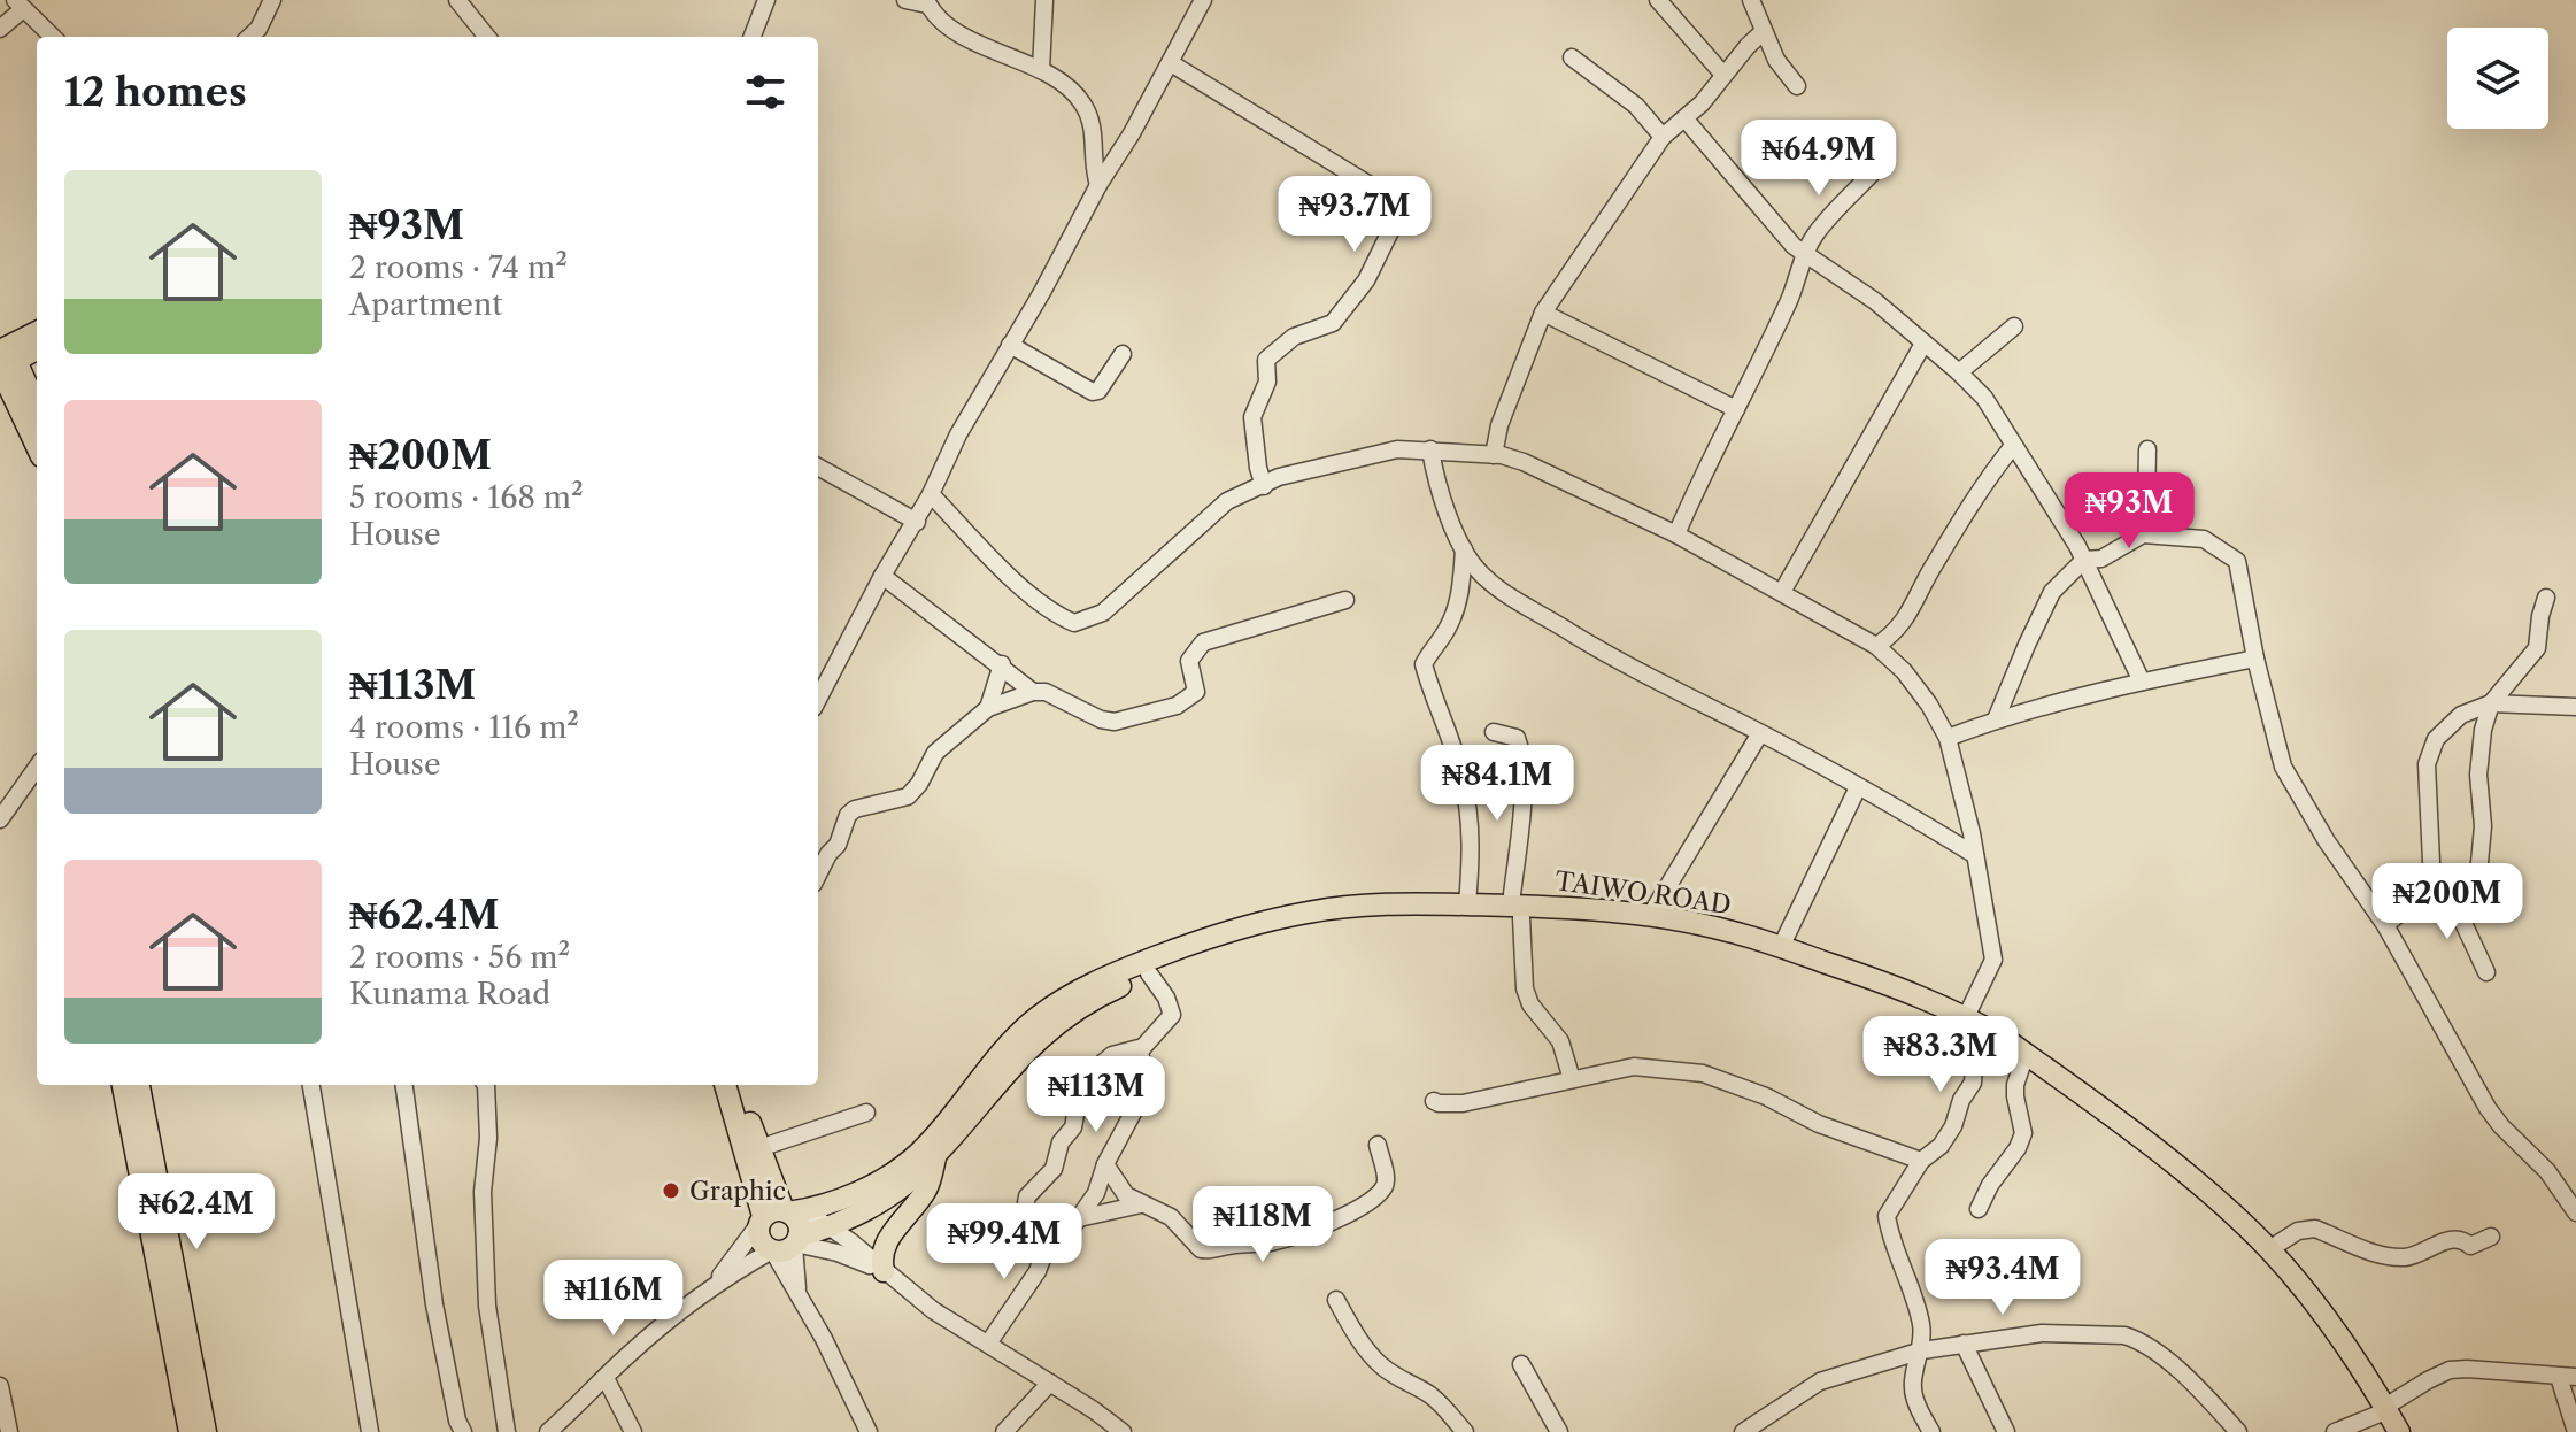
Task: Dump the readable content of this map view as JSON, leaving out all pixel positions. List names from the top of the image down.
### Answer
{
  "streets": {
    "main road": ["TAIWO ROAD"]
  },
  "places": ["Graphic"],
  "page": {
    "heading": "12 homes",
    "price": [
      "₦64.9M",
      "₦93.7M",
      "₦93M",
      "₦84.1M",
      "₦200M",
      "₦83.3M",
      "₦113M",
      "₦62.4M",
      "₦118M",
      "₦99.4M",
      "₦93.4M",
      "₦116M"
    ],
    "list": [
      {
        "name": "₦93M",
        "note": "2 rooms · 74 m² · Apartment"
      },
      {
        "name": "₦200M",
        "note": "5 rooms · 168 m² · House"
      },
      {
        "name": "₦113M",
        "note": "4 rooms · 116 m² · House"
      },
      {
        "name": "₦62.4M",
        "note": "2 rooms · 56 m² · Kunama Road"
      }
    ]
  }
}
